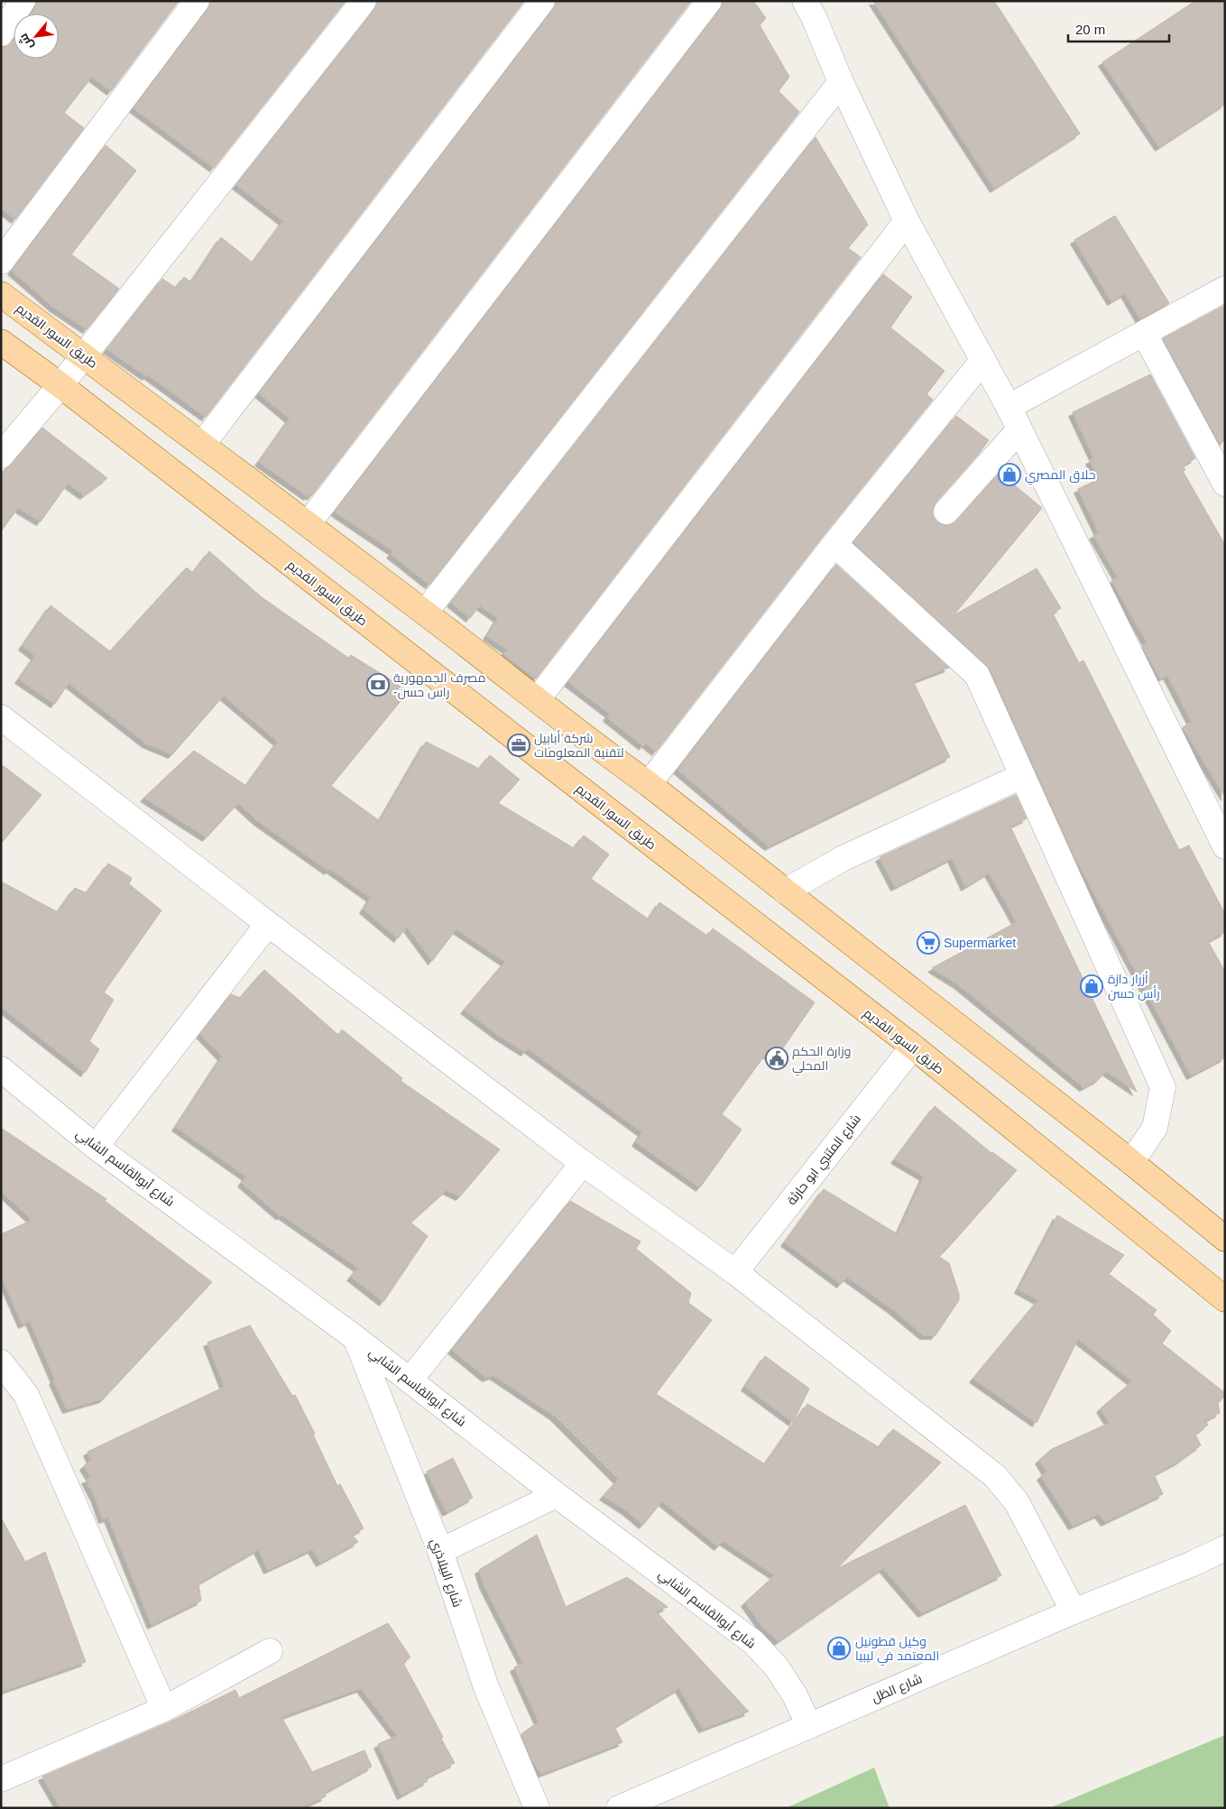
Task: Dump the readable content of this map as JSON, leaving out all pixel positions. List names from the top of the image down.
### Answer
{
  "streets": {
    "main road": ["طريق السور القديم"],
    "street": [
      "شارع المتنبي ابو حارثة",
      "شارع أبوالقاسم الشابي",
      "شارع البيلاذري",
      "شارع الظل"
    ]
  },
  "crossings": [
    ["طريق السور القديم", "شارع المتنبي ابو حارثة"],
    ["شارع أبوالقاسم الشابي", "شارع البيلاذري"],
    ["شارع أبوالقاسم الشابي", "شارع الظل"]
  ],
  "places": {
    "shop": ["حلاق المصري", "أزرار دازة رأس حسن", "وكيل قطونيل المعتمد في ليبيا"],
    "bank": ["مصرف الجمهورية -راس حسن"],
    "office": ["شركة أبابيل لتقنية المعلومات"],
    "supermarket": ["Supermarket"],
    "public building": ["وزارة الحكم المحلي"]
  },
  "scale_bar": "20 m",
  "north": "bottom left"
}
